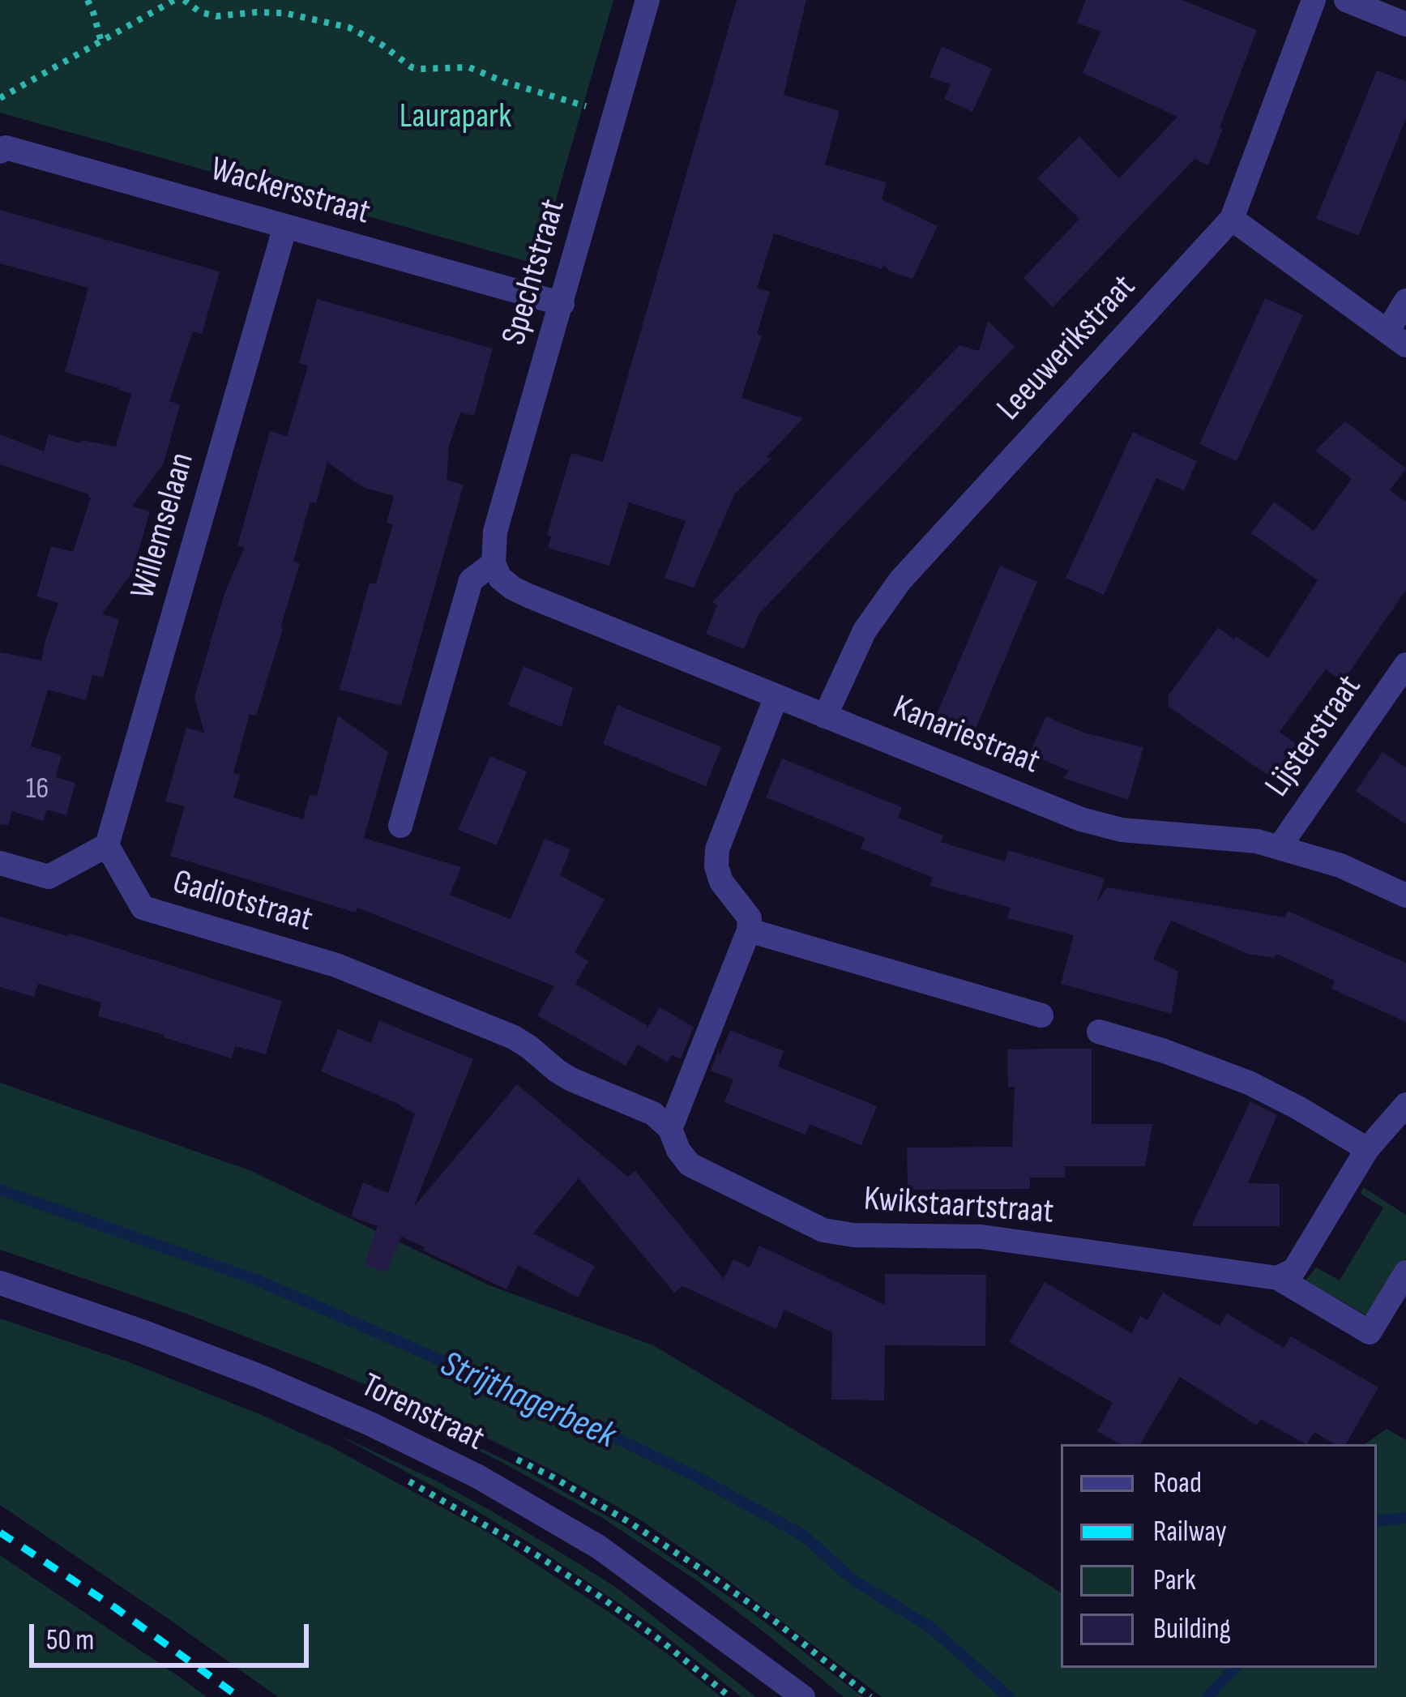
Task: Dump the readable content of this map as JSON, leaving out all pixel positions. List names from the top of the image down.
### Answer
{
  "streets": {
    "street": [
      "Wackersstraat",
      "Spechtstraat",
      "Leeuwerikstraat",
      "Willemselaan",
      "Kanariestraat",
      "Lijsterstraat",
      "Gadiotstraat",
      "Kwikstaartstraat",
      "Torenstraat"
    ]
  },
  "crossings": [
    ["Wackersstraat", "Spechtstraat"],
    ["Wackersstraat", "Willemselaan"],
    ["Spechtstraat", "Kanariestraat"],
    ["Leeuwerikstraat", "Kanariestraat"],
    ["Willemselaan", "Gadiotstraat"],
    ["Kanariestraat", "Lijsterstraat"],
    ["Gadiotstraat", "Kwikstaartstraat"]
  ],
  "water": ["Strijthagerbeek"],
  "parks": ["Laurapark"],
  "house_numbers": ["16"],
  "legend": [
    "Road",
    "Railway",
    "Park",
    "Building"
  ],
  "scale_bar": "50 m"
}
